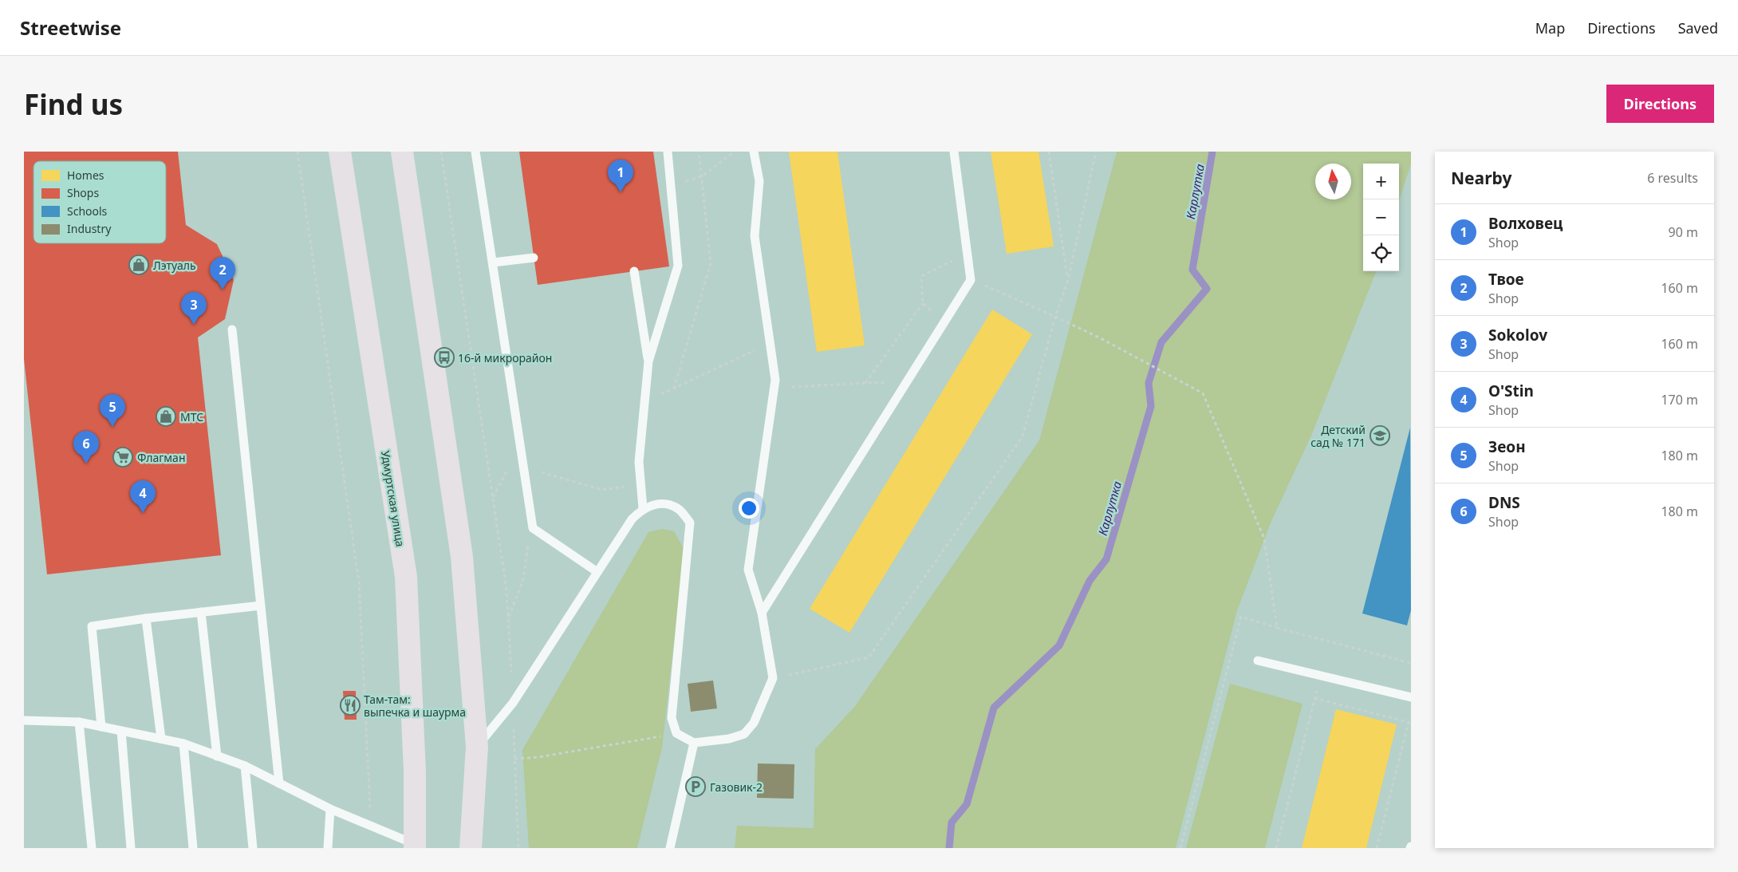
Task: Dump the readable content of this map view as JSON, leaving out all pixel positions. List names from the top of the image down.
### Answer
{
  "streets": {
    "main road": ["Удмуртская улица"]
  },
  "water": ["Карлутка"],
  "places": {
    "shop": ["Лэтуаль", "МТС"],
    "bus stop": ["16-й микрорайон"],
    "school or university": ["Детский сад № 171"],
    "supermarket": ["Флагман"],
    "restaurant": ["Там-там: выпечка и шаурма"],
    "parking": ["Газовик-2"]
  },
  "legend": [
    "Homes",
    "Shops",
    "Schools",
    "Industry"
  ],
  "north": "top",
  "page": {
    "header": "Streetwise",
    "nav": ["Map", "Directions", "Saved"],
    "buttons": "Directions",
    "title": "Find us",
    "heading": ["Nearby", "6 results"],
    "pins": [
      "1",
      "2",
      "3",
      "5",
      "6",
      "4"
    ],
    "map_buttons": ["+", "−"],
    "list": [
      {
        "mark": "1",
        "name": "Волховец",
        "note": "Shop",
        "value": "90 m"
      },
      {
        "mark": "2",
        "name": "Твое",
        "note": "Shop",
        "value": "160 m"
      },
      {
        "mark": "3",
        "name": "Sokolov",
        "note": "Shop",
        "value": "160 m"
      },
      {
        "mark": "4",
        "name": "O'Stin",
        "note": "Shop",
        "value": "170 m"
      },
      {
        "mark": "5",
        "name": "Зеон",
        "note": "Shop",
        "value": "180 m"
      },
      {
        "mark": "6",
        "name": "DNS",
        "note": "Shop",
        "value": "180 m"
      }
    ]
  }
}
